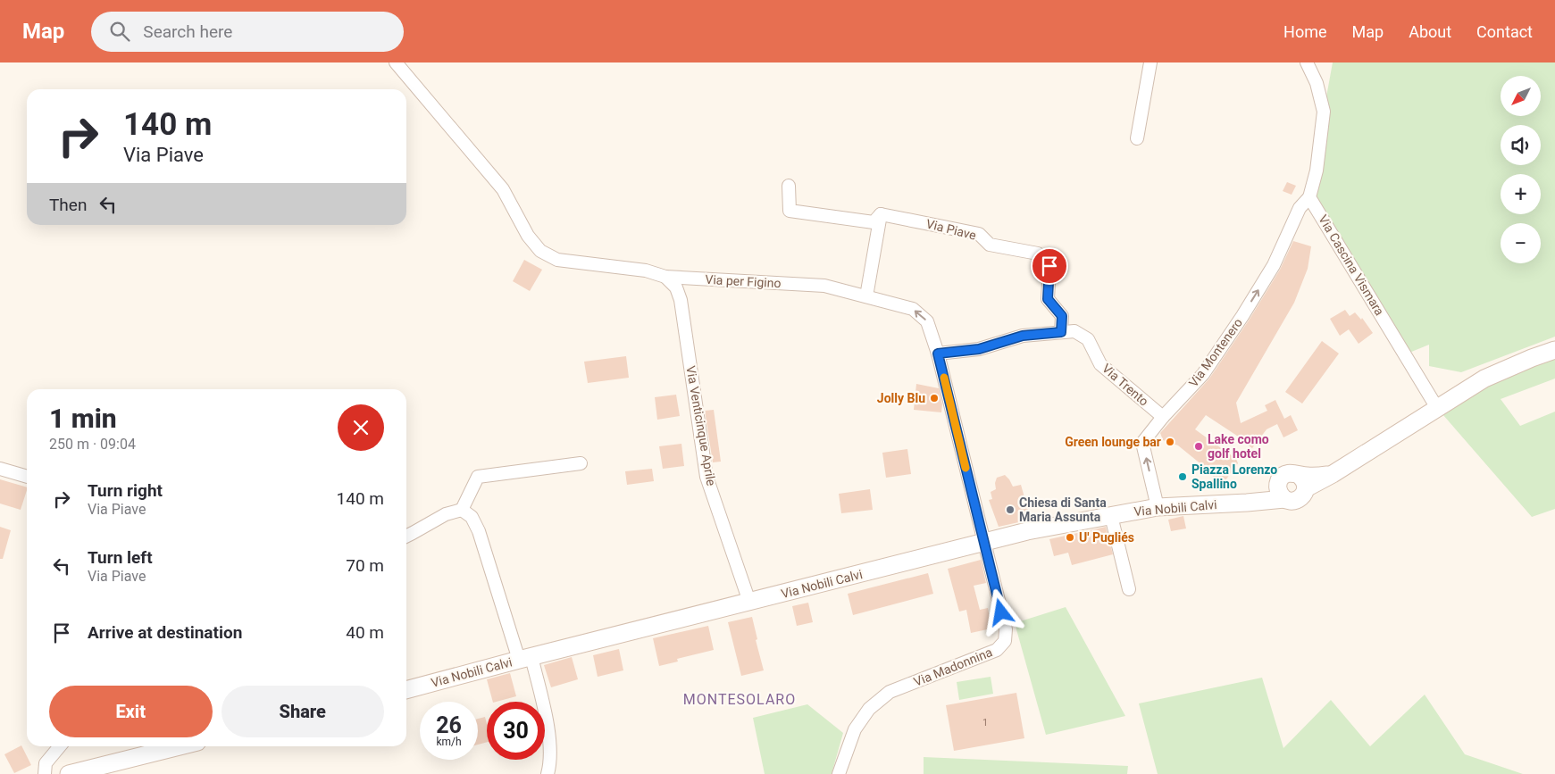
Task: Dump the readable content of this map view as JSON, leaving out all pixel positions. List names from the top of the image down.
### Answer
{
  "streets": {
    "main road": ["Via Nobili Calvi"],
    "street": [
      "Via Piave",
      "Via Cascina Vismara",
      "Via per Figino",
      "Via Montenero",
      "Via Trento",
      "Via Venticinque Aprile",
      "Via Madonnina"
    ]
  },
  "crossings": [
    ["Via Piave", "Via Trento"],
    ["Via Cascina Vismara", "Via Montenero"],
    ["Via per Figino", "Via Venticinque Aprile"],
    ["Via per Figino", "Via Madonnina"],
    ["Via Montenero", "Via Trento"],
    ["Via Montenero", "Via Nobili Calvi"],
    ["Via Venticinque Aprile", "Via Nobili Calvi"],
    ["Via Nobili Calvi", "Via Madonnina"]
  ],
  "one_way": ["Via Montenero"],
  "districts": ["MONTESOLARO"],
  "places": [
    "Jolly Blu",
    "Green lounge bar",
    "Lake como golf hotel",
    "Piazza Lorenzo Spallino",
    "Chiesa di Santa Maria Assunta",
    "U' Pugliés"
  ],
  "house_numbers": ["1"],
  "north": "bottom left",
  "page": {
    "header": "Map",
    "search": "Search here",
    "nav": [
      "Home",
      "Map",
      "About",
      "Contact"
    ],
    "map_buttons": ["+", "−"],
    "turn": ["140 m", "Via Piave"],
    "then": "Then",
    "heading": ["1 min", "250 m · 09:04"],
    "list": [
      {
        "name": "Turn right",
        "note": "Via Piave",
        "value": "140 m"
      },
      {
        "name": "Turn left",
        "note": "Via Piave",
        "value": "70 m"
      },
      {
        "name": "Arrive at destination",
        "value": "40 m"
      }
    ],
    "buttons": ["Exit", "Share"],
    "speed": "26 km/h",
    "limit": "30"
  }
}
